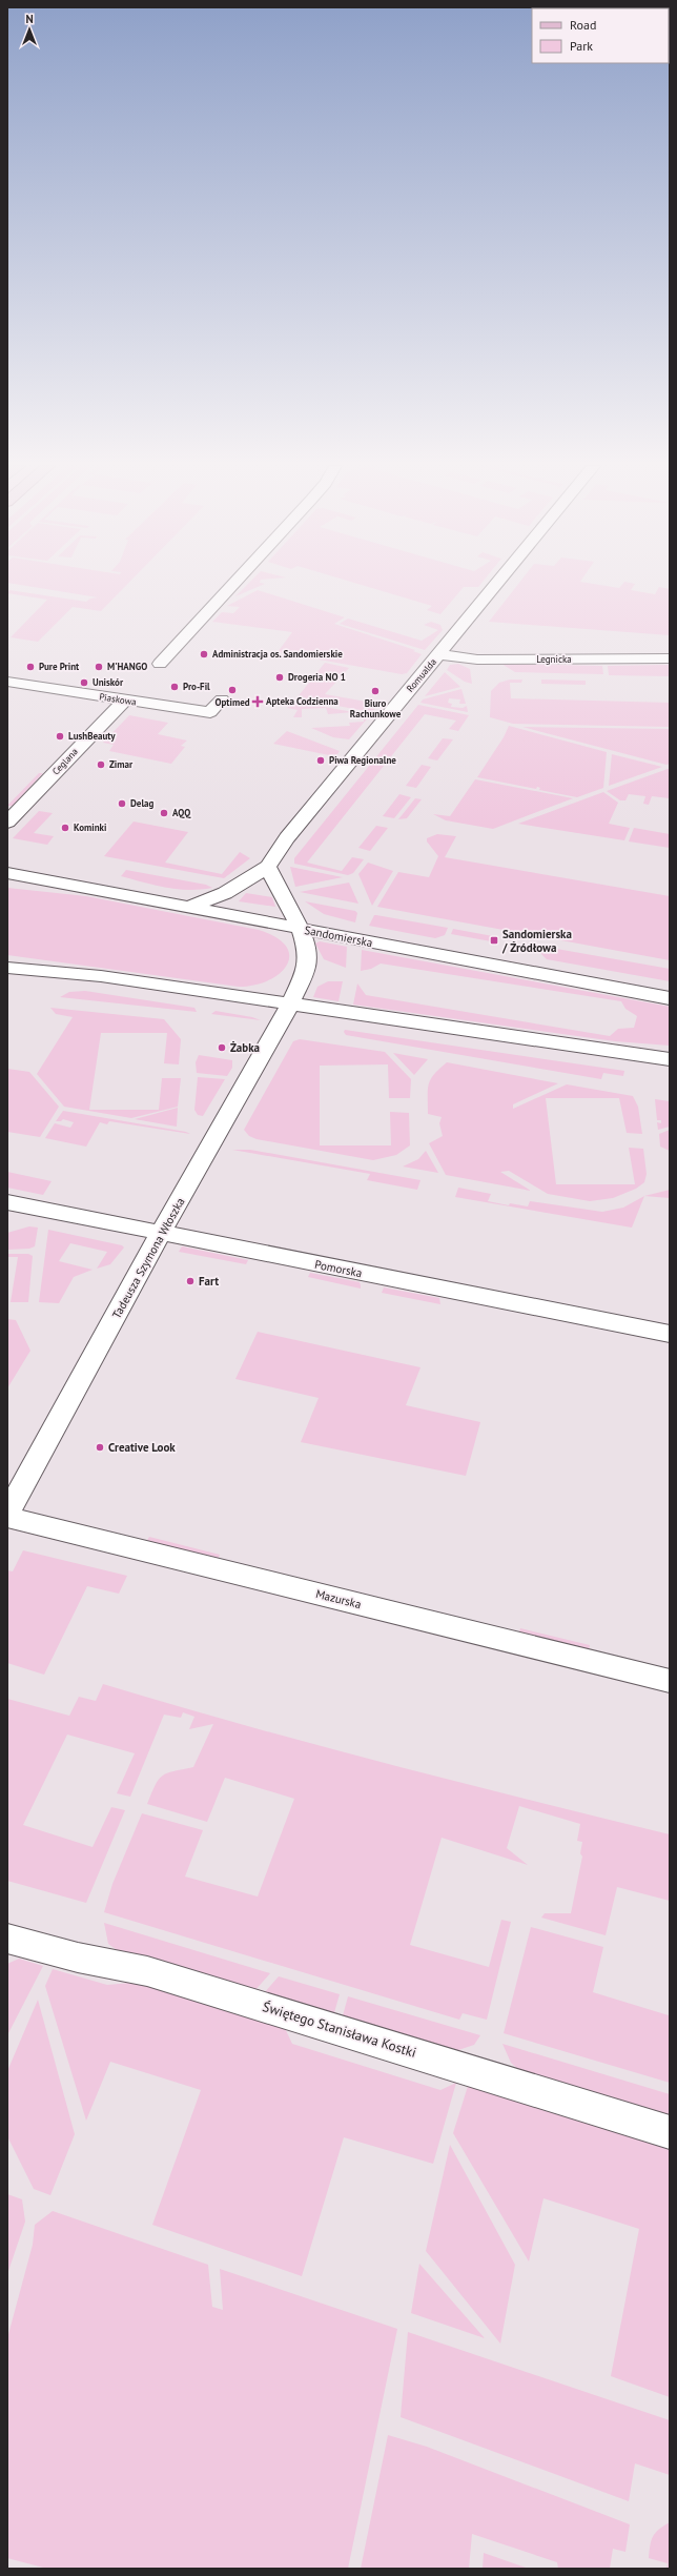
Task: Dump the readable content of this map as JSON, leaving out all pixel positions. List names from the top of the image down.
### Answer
{
  "streets": {
    "street": [
      "Legnicka",
      "Romualda",
      "Piaskowa",
      "Ceglana",
      "Sandomierska",
      "Tadeusza Szymona Włoszka",
      "Pomorska",
      "Mazurska",
      "Świętego Stanisława Kostki"
    ]
  },
  "crossings": [
    ["Legnicka", "Romualda"],
    ["Romualda", "Sandomierska"],
    ["Piaskowa", "Ceglana"],
    ["Tadeusza Szymona Włoszka", "Pomorska"],
    ["Tadeusza Szymona Włoszka", "Mazurska"]
  ],
  "places": {
    "other": [
      "Administracja os. Sandomierskie",
      "Pure Print",
      "M'HANGO",
      "Drogeria NO 1",
      "Uniskór",
      "Pro-Fil",
      "Optimed",
      "Biuro Rachunkowe",
      "LushBeauty",
      "Piwa Regionalne",
      "Zimar",
      "Delag",
      "AQQ",
      "Kominki",
      "Żabka",
      "Fart",
      "Creative Look"
    ],
    "health": ["Apteka Codzienna"],
    "transit": ["Sandomierska / Źródłowa"]
  },
  "legend": ["Road", "Park"],
  "north": "top"
}
